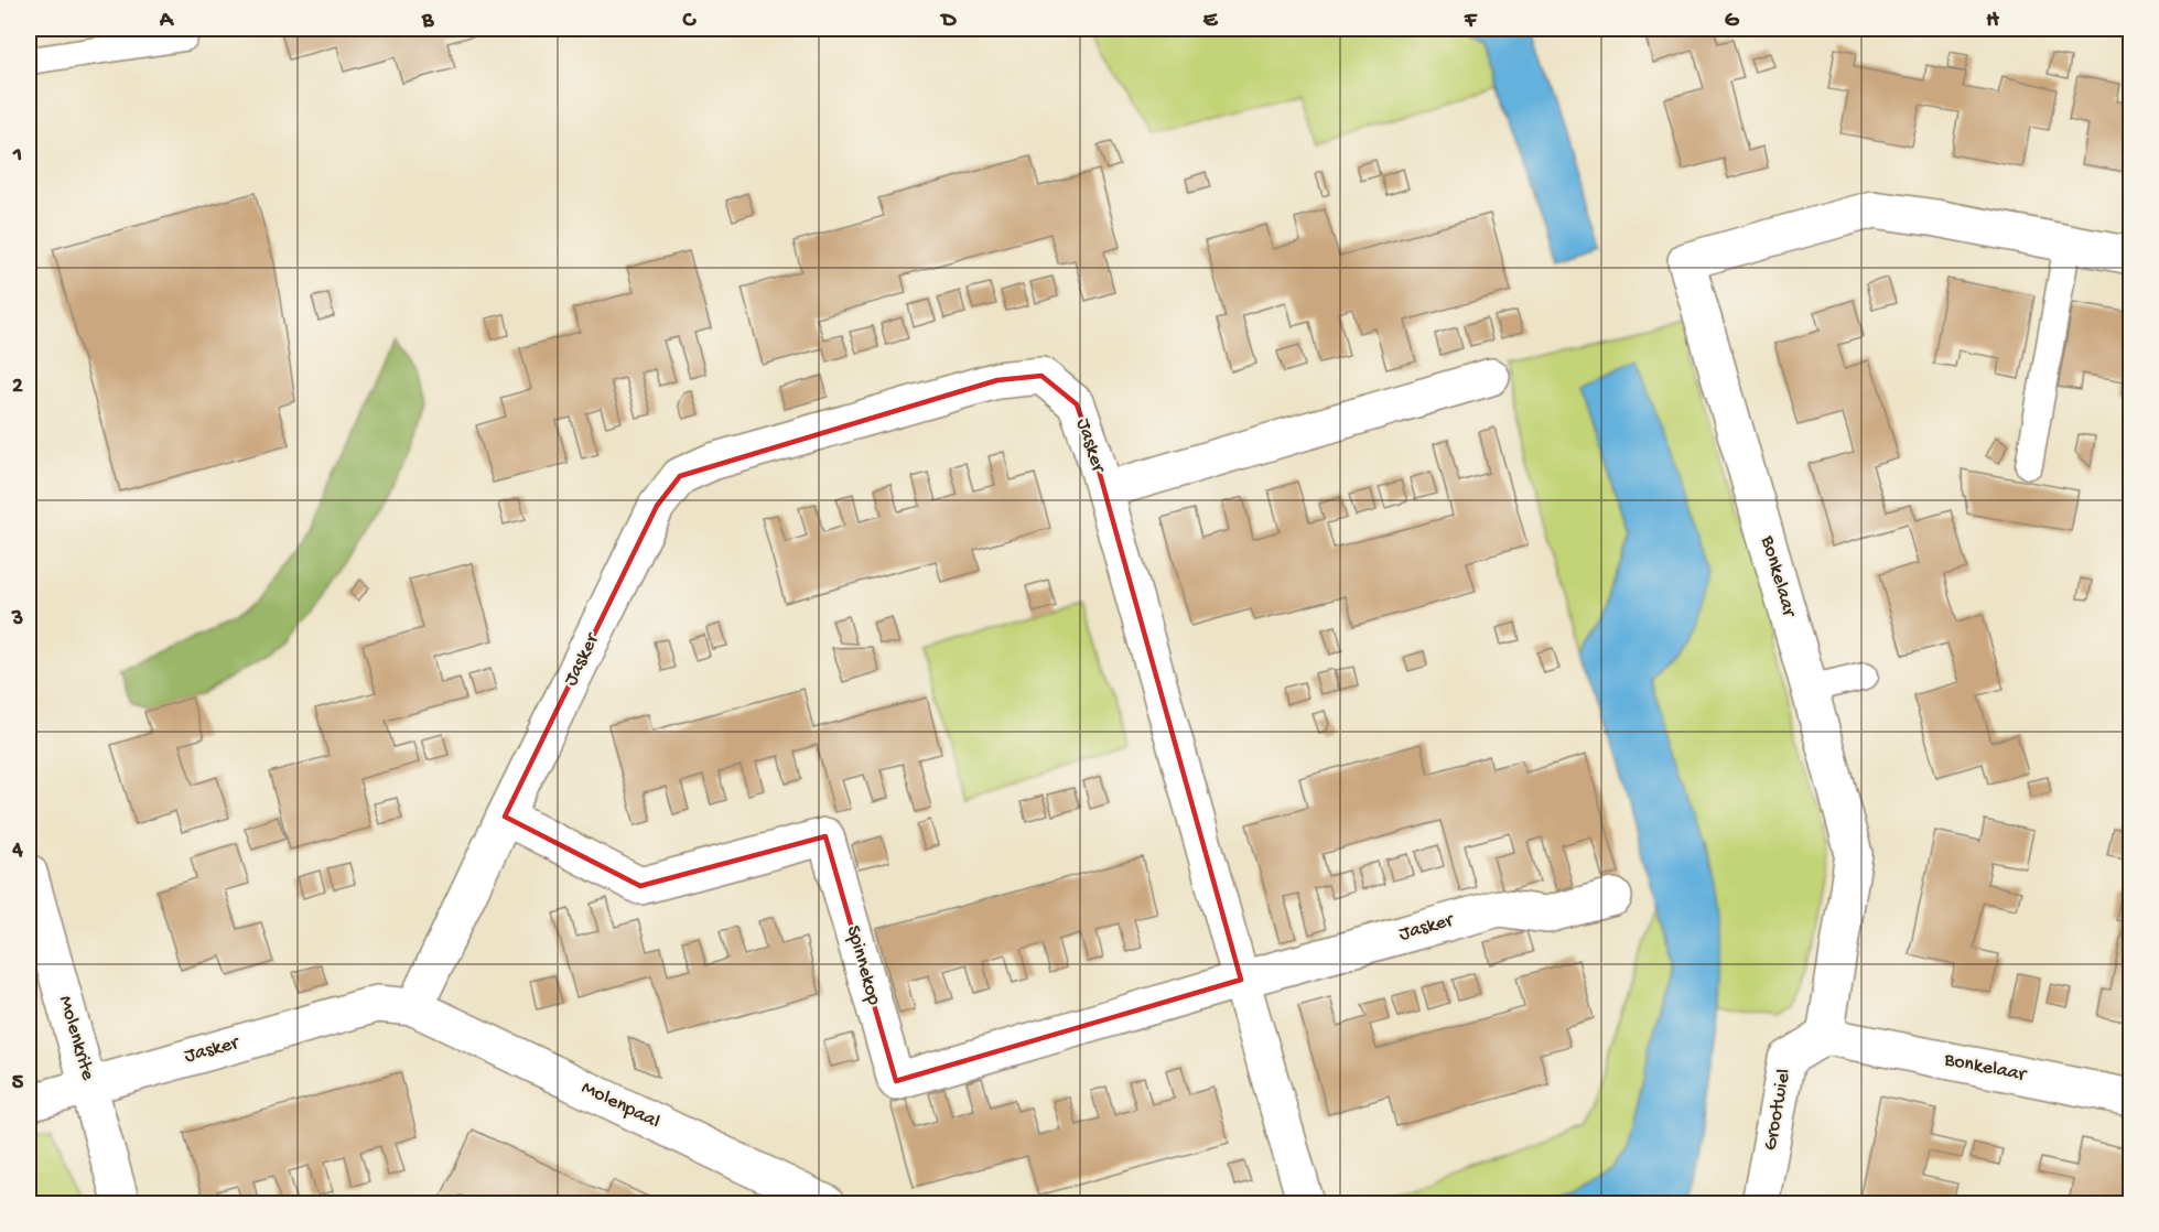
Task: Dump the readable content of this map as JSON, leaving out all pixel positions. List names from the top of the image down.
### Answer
{
  "streets": {
    "street": [
      "Jasker",
      "Bonkelaar",
      "Spinnekop",
      "Molenkrite",
      "Molenpaal",
      "Grootwiel"
    ]
  },
  "crossings": [
    ["Jasker", "Spinnekop"],
    ["Jasker", "Molenkrite"],
    ["Jasker", "Molenpaal"],
    ["Bonkelaar", "Grootwiel"]
  ],
  "grid": {
    "columns": [
      "A",
      "B",
      "C",
      "D",
      "E",
      "F",
      "G",
      "H"
    ],
    "rows": [
      "1",
      "2",
      "3",
      "4",
      "5"
    ]
  }
}
